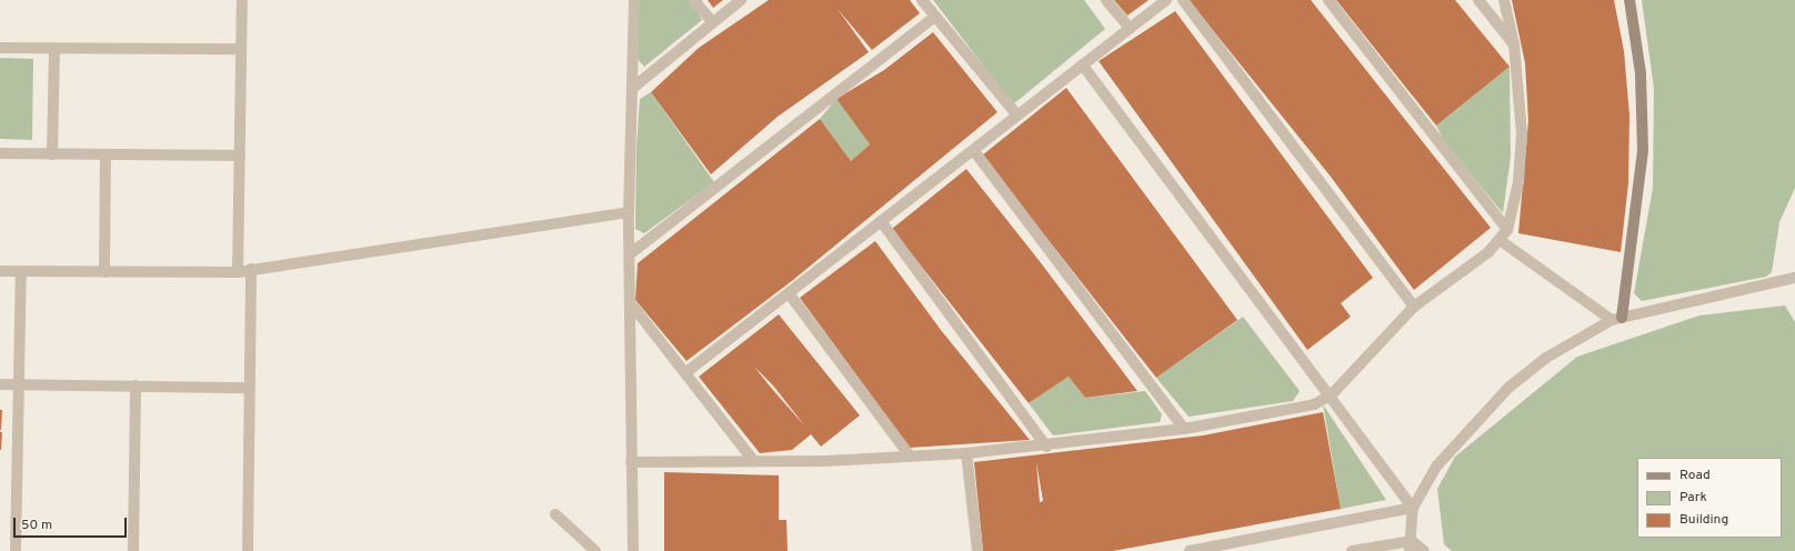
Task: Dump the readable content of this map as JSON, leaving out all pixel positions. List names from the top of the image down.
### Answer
{
  "legend": ["Road", "Park", "Building"],
  "scale_bar": "50 m"
}
